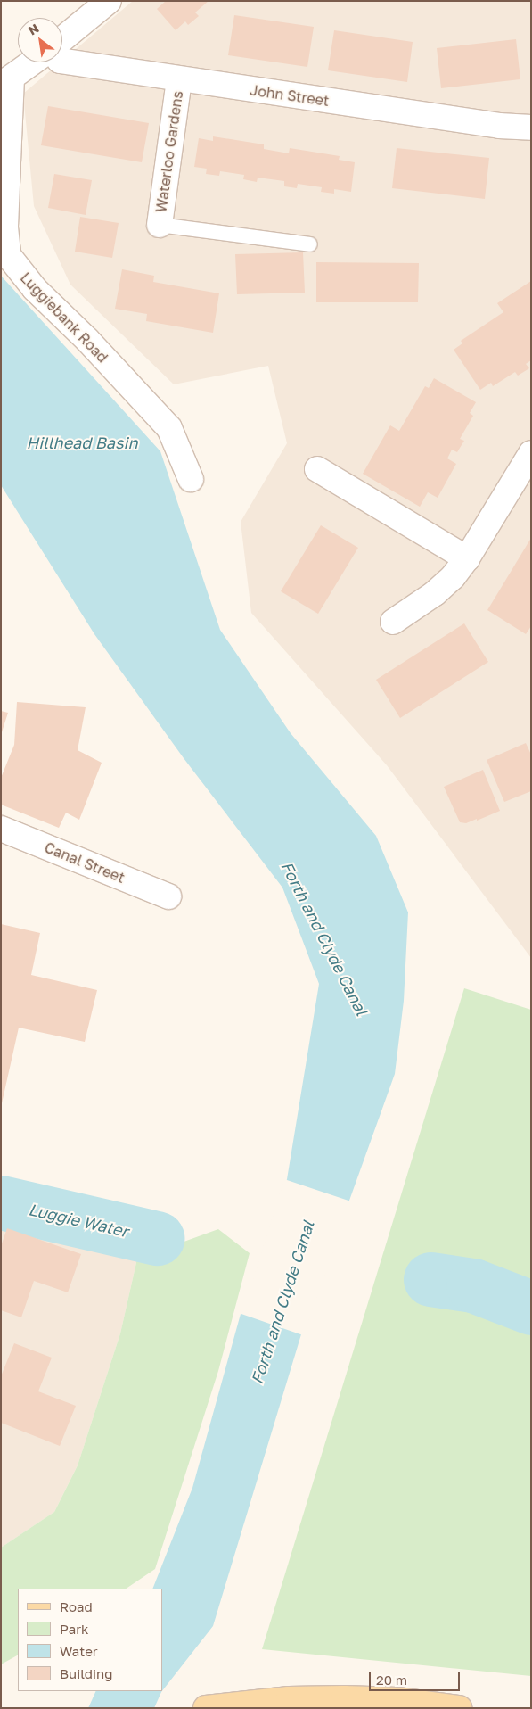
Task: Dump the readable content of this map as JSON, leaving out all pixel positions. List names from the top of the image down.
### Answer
{
  "streets": {
    "street": [
      "John Street",
      "Waterloo Gardens",
      "Luggiebank Road",
      "Canal Street"
    ]
  },
  "crossings": [
    ["John Street", "Waterloo Gardens"]
  ],
  "water": ["Hillhead Basin", "Forth and Clyde Canal", "Luggie Water"],
  "legend": [
    "Road",
    "Park",
    "Water",
    "Building"
  ],
  "scale_bar": "20 m",
  "north": "top left"
}
